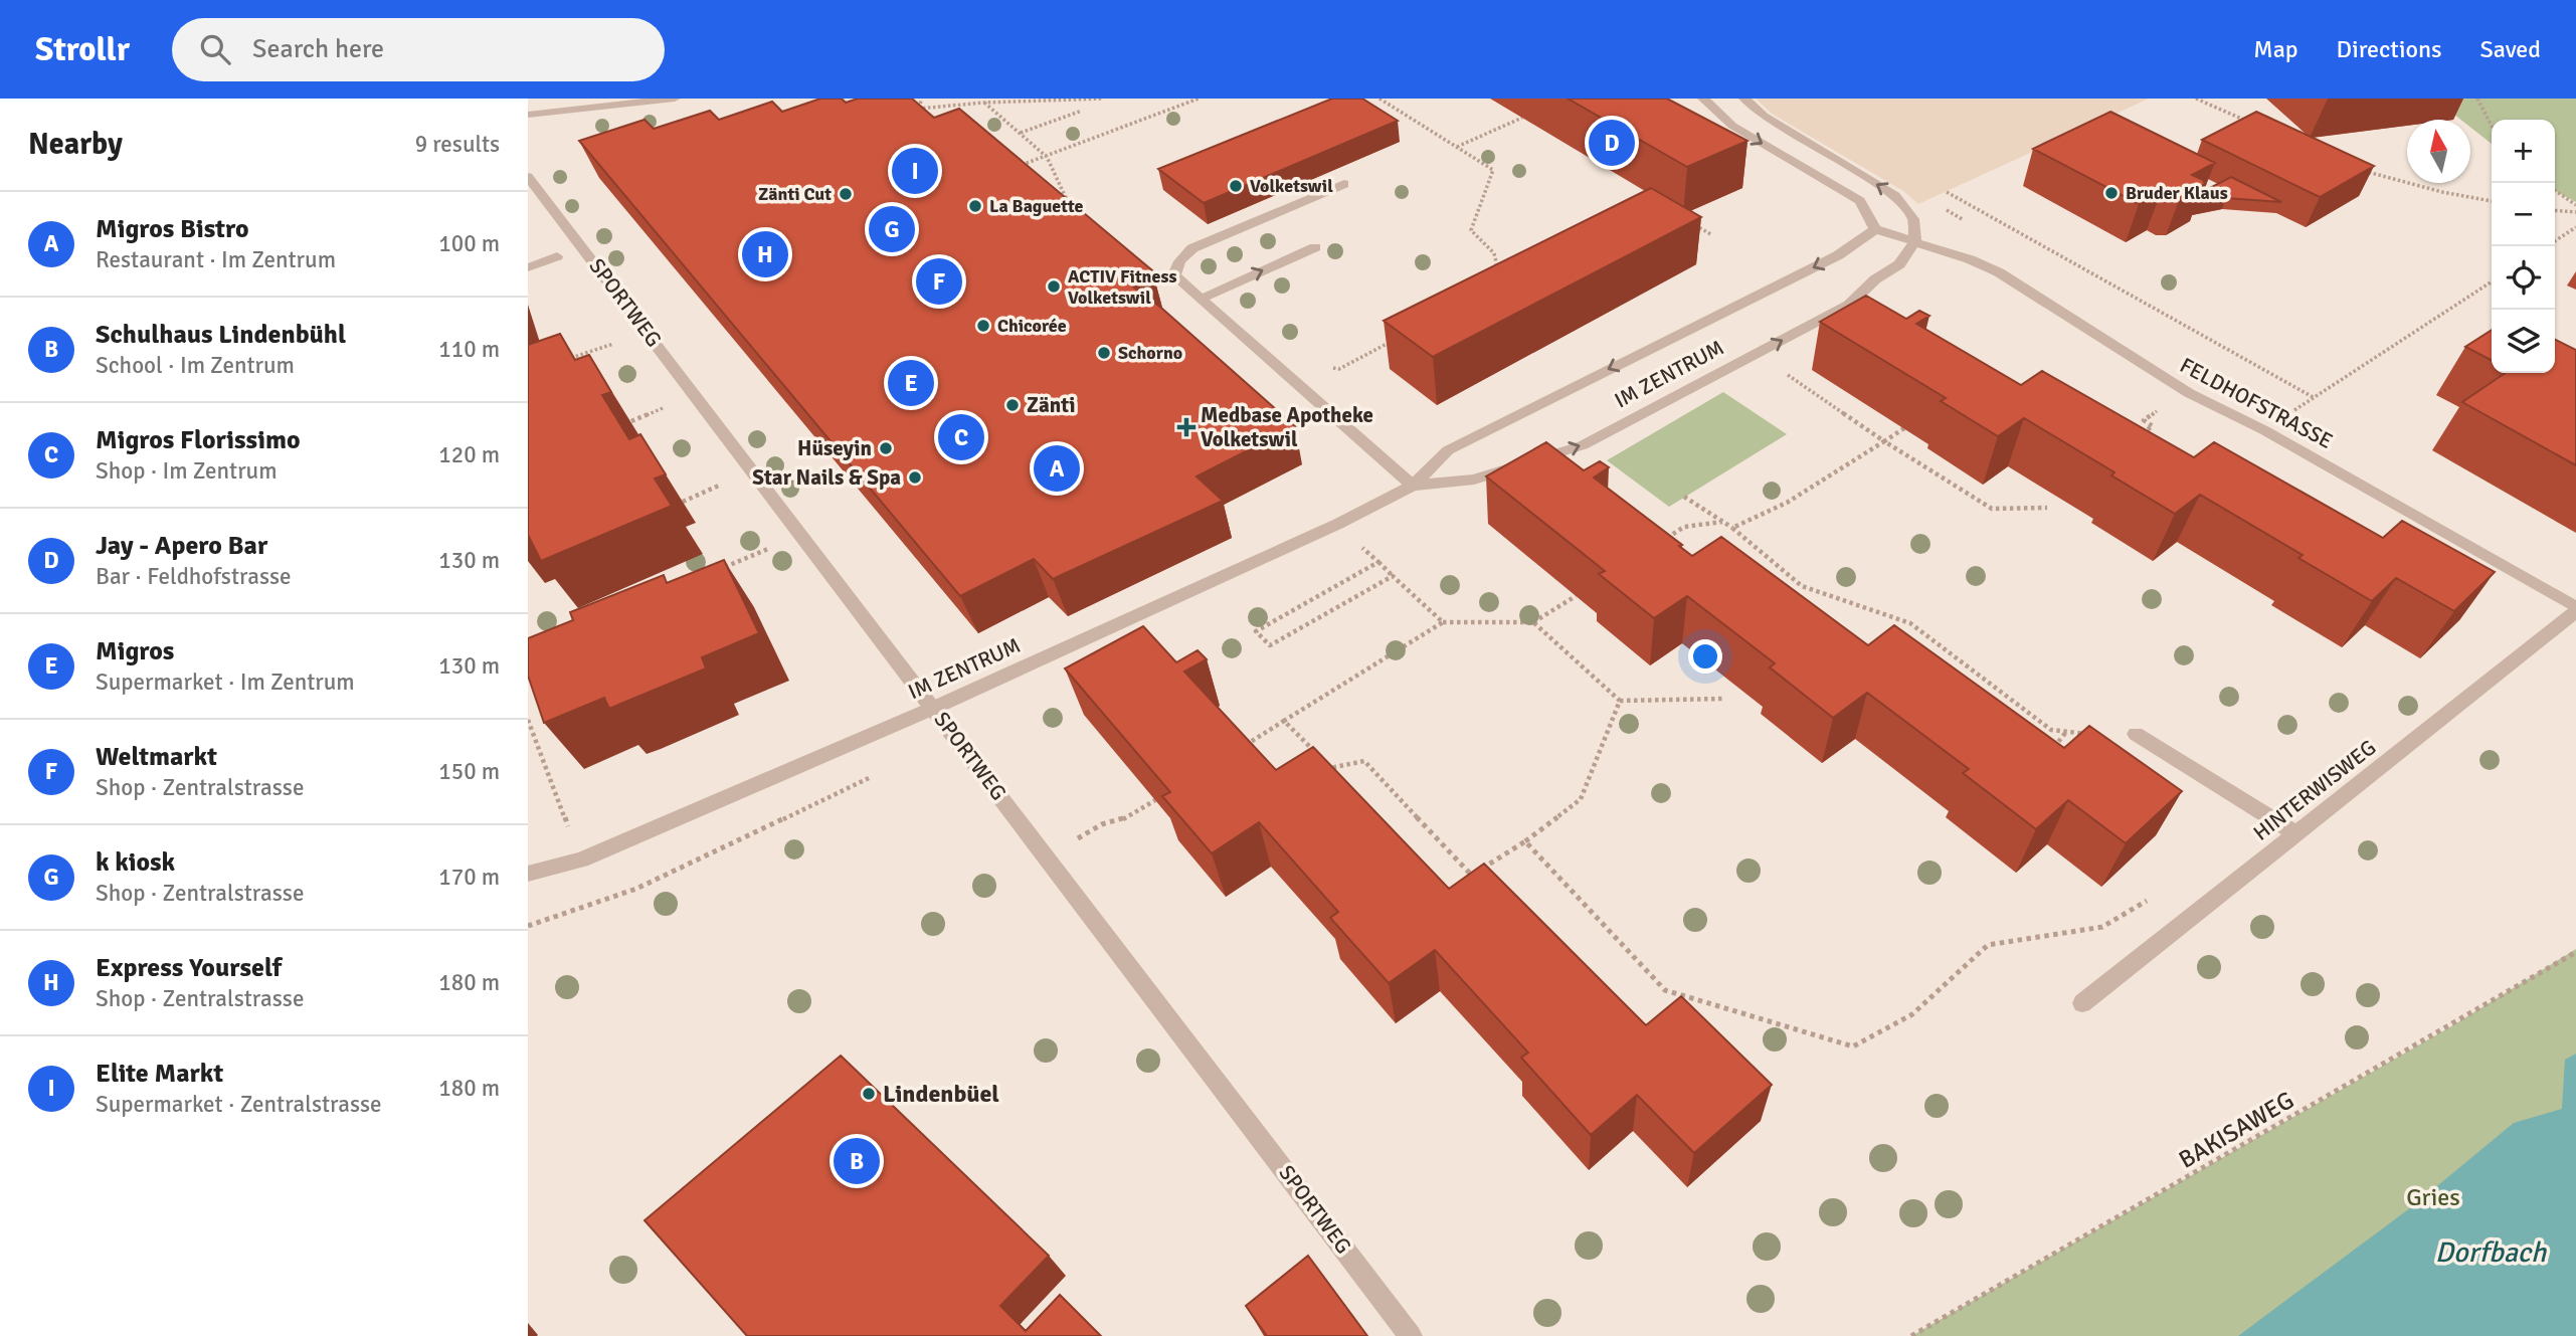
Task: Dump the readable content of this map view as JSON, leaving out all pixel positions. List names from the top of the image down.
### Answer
{
  "streets": {
    "street": [
      "SPORTWEG",
      "IM ZENTRUM",
      "FELDHOFSTRASSE",
      "HINTERWISWEG"
    ],
    "path": ["BAKISAWEG"]
  },
  "crossings": [
    ["SPORTWEG", "IM ZENTRUM"],
    ["IM ZENTRUM", "FELDHOFSTRASSE"],
    ["FELDHOFSTRASSE", "HINTERWISWEG"]
  ],
  "water": ["Dorfbach"],
  "parks": ["Gries"],
  "places": {
    "other": [
      "Volketswil",
      "Bruder Klaus",
      "Zänti Cut",
      "La Baguette",
      "ACTIV Fitness Volketswil",
      "Chicorée",
      "Schorno",
      "Zänti",
      "Hüseyin",
      "Star Nails & Spa",
      "Lindenbüel"
    ],
    "health": ["Medbase Apotheke Volketswil"]
  },
  "north": "top",
  "page": {
    "header": "Strollr",
    "search": "Search here",
    "nav": ["Map", "Directions", "Saved"],
    "heading": ["Nearby", "9 results"],
    "pins": [
      "D",
      "I",
      "G",
      "H",
      "F",
      "E",
      "C",
      "A",
      "B"
    ],
    "map_buttons": ["+", "−"],
    "list": [
      {
        "mark": "A",
        "name": "Migros Bistro",
        "note": "Restaurant · Im Zentrum",
        "value": "100 m"
      },
      {
        "mark": "B",
        "name": "Schulhaus Lindenbühl",
        "note": "School · Im Zentrum",
        "value": "110 m"
      },
      {
        "mark": "C",
        "name": "Migros Florissimo",
        "note": "Shop · Im Zentrum",
        "value": "120 m"
      },
      {
        "mark": "D",
        "name": "Jay - Apero Bar",
        "note": "Bar · Feldhofstrasse",
        "value": "130 m"
      },
      {
        "mark": "E",
        "name": "Migros",
        "note": "Supermarket · Im Zentrum",
        "value": "130 m"
      },
      {
        "mark": "F",
        "name": "Weltmarkt",
        "note": "Shop · Zentralstrasse",
        "value": "150 m"
      },
      {
        "mark": "G",
        "name": "k kiosk",
        "note": "Shop · Zentralstrasse",
        "value": "170 m"
      },
      {
        "mark": "H",
        "name": "Express Yourself",
        "note": "Shop · Zentralstrasse",
        "value": "180 m"
      },
      {
        "mark": "I",
        "name": "Elite Markt",
        "note": "Supermarket · Zentralstrasse",
        "value": "180 m"
      }
    ]
  }
}
